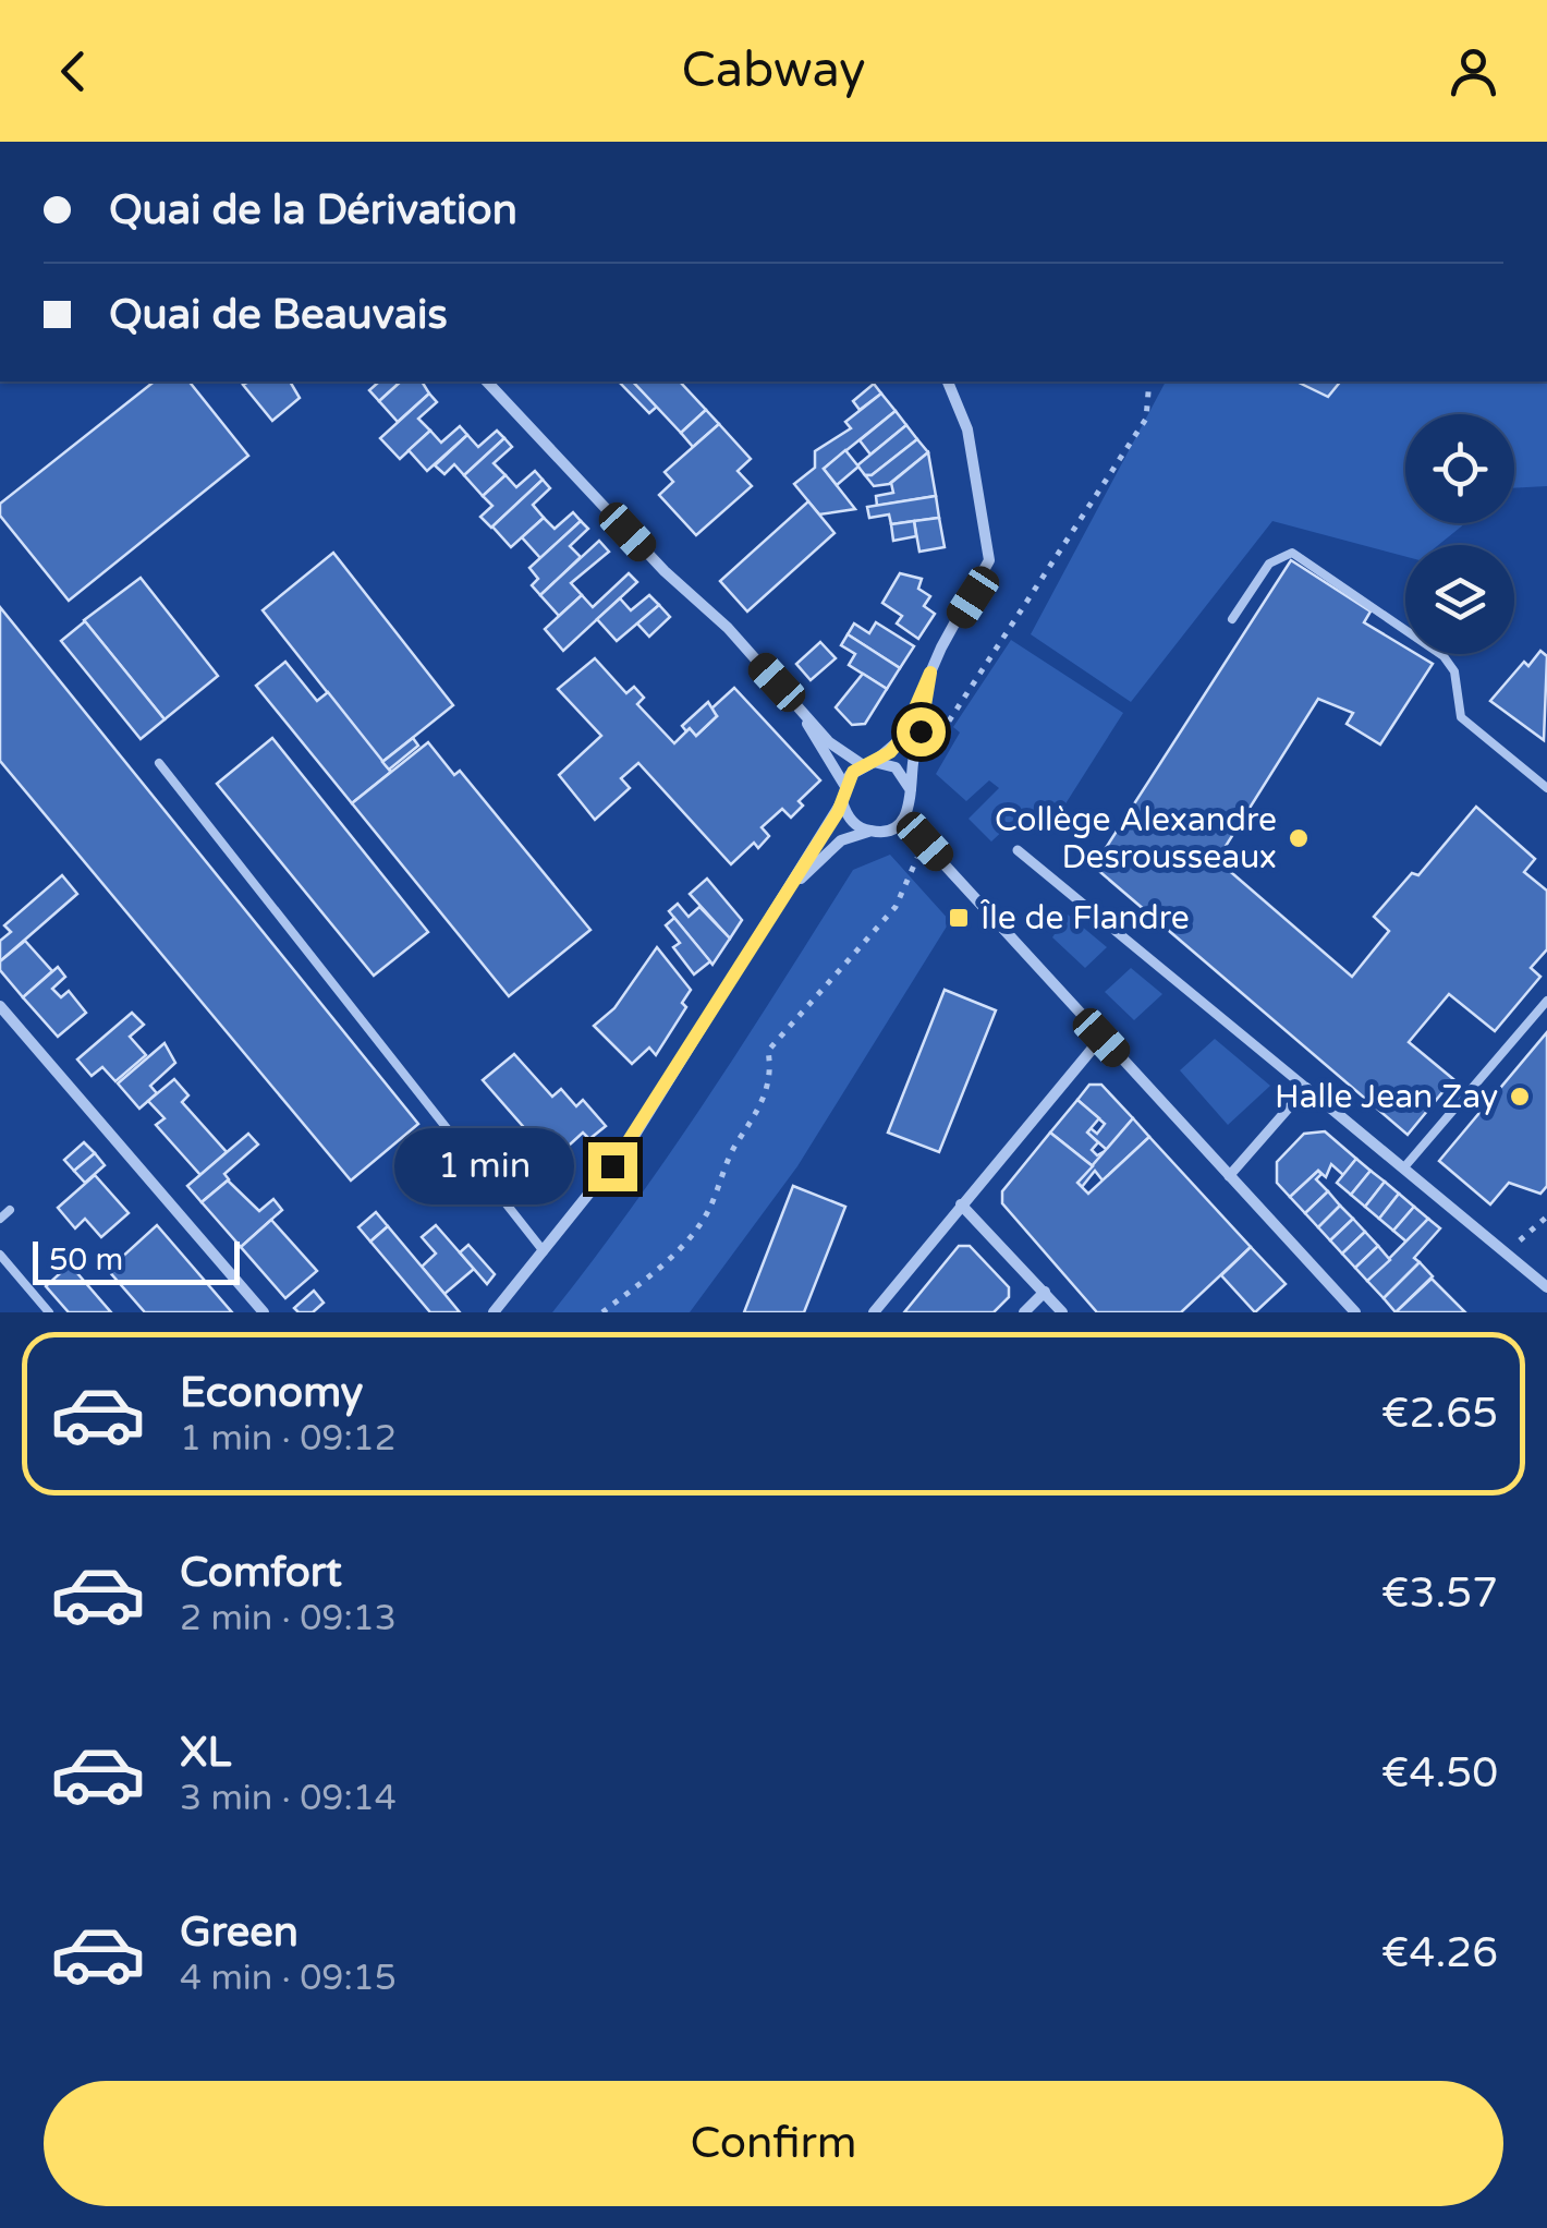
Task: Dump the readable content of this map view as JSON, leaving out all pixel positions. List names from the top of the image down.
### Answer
{
  "places": {
    "other": ["Collège Alexandre Desrousseaux", "Halle Jean Zay"],
    "transit": ["Île de Flandre"]
  },
  "scale_bar": "50 m",
  "page": {
    "header": "Cabway",
    "banner": ["Quai de la Dérivation", "Quai de Beauvais"],
    "bubble": "1 min",
    "scale": "50 m",
    "list": [
      {
        "name": "Economy",
        "note": "1 min · 09:12",
        "value": "€2.65"
      },
      {
        "name": "Comfort",
        "note": "2 min · 09:13",
        "value": "€3.57"
      },
      {
        "name": "XL",
        "note": "3 min · 09:14",
        "value": "€4.50"
      },
      {
        "name": "Green",
        "note": "4 min · 09:15",
        "value": "€4.26"
      }
    ],
    "buttons": "Confirm"
  }
}
